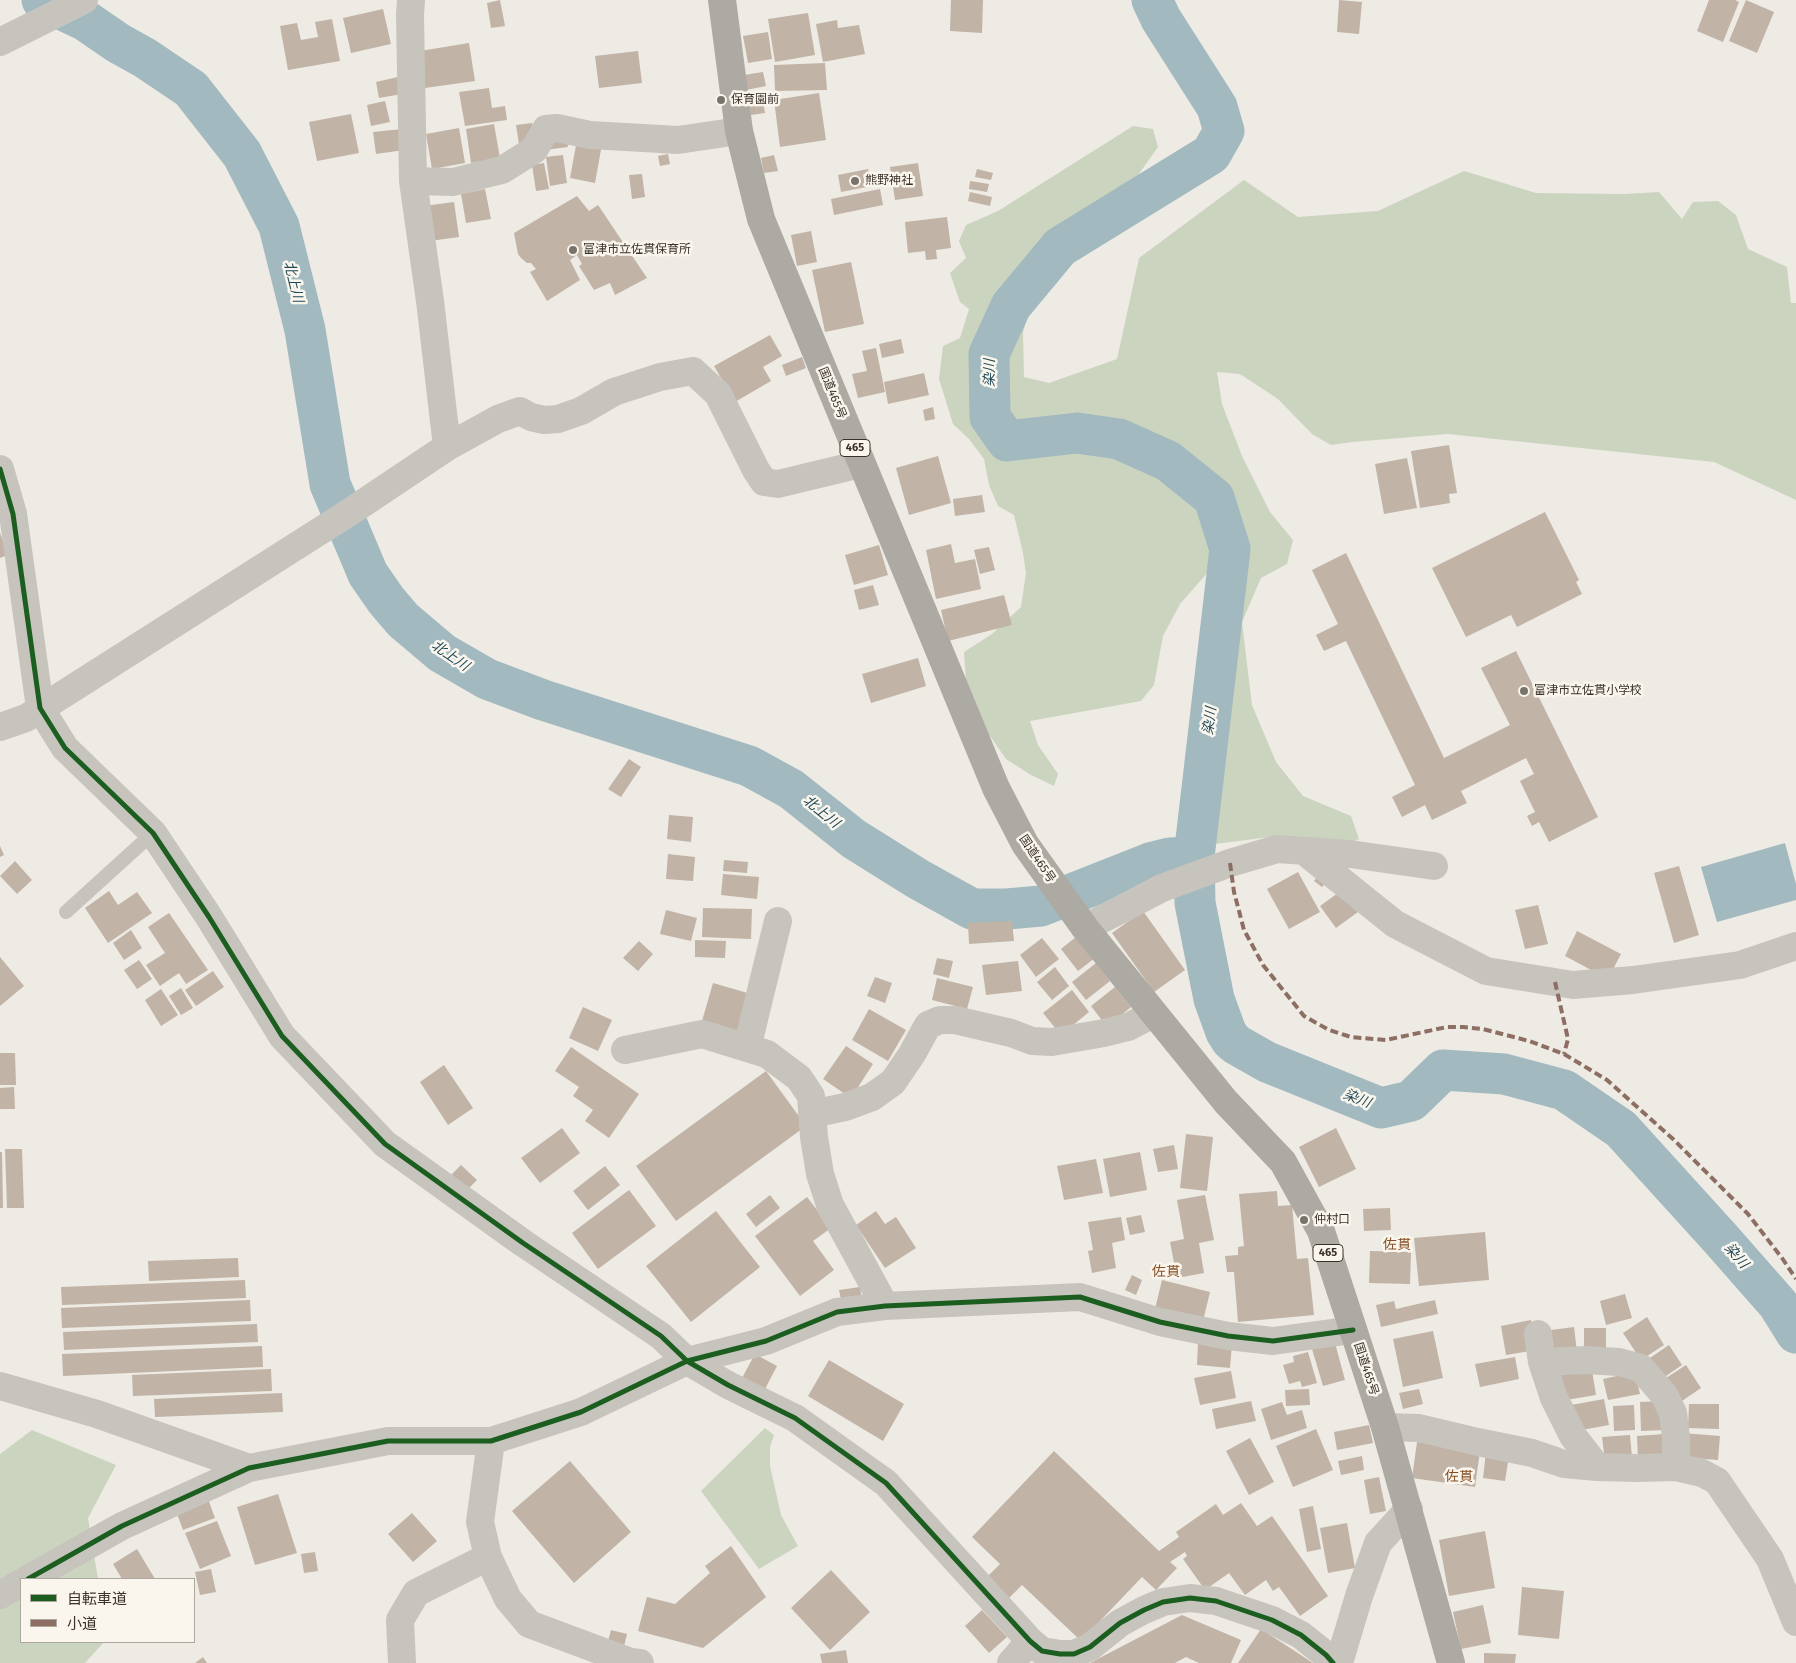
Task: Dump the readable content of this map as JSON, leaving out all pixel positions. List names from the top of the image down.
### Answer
{
  "streets": {
    "highway": ["国道465号", "465"]
  },
  "districts": ["佐貫", "佐貫", "佐貫"],
  "water": ["北上川", "染川"],
  "places": [
    "保育園前",
    "熊野神社",
    "富津市立佐貫保育所",
    "富津市立佐貫小学校",
    "仲村口"
  ],
  "legend": ["自転車道", "小道"]
}
